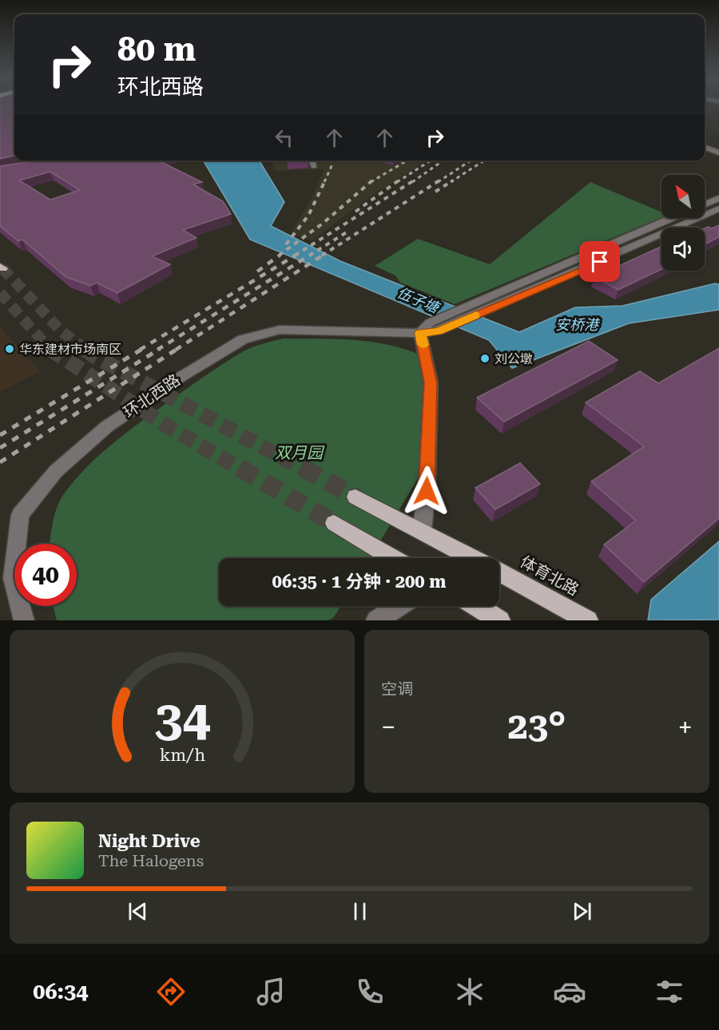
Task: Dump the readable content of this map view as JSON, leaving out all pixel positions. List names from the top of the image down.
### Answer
{
  "streets": {
    "main road": ["体育北路"],
    "street": ["环北西路"]
  },
  "water": ["伍子塘", "安桥港"],
  "parks": ["双月园"],
  "places": ["华东建材市场南区", "刘公墩"],
  "north": "top left",
  "page": {
    "turn": ["80 m", "环北西路"],
    "limit": "40",
    "trip": "06:35 · 1 分钟 · 200 m",
    "tile": "空调",
    "heat": ["−", "23°", "+"],
    "song": ["Night Drive", "The Halogens"],
    "tabs": "06:34",
    "gauge": ["34", "km/h"]
  }
}
